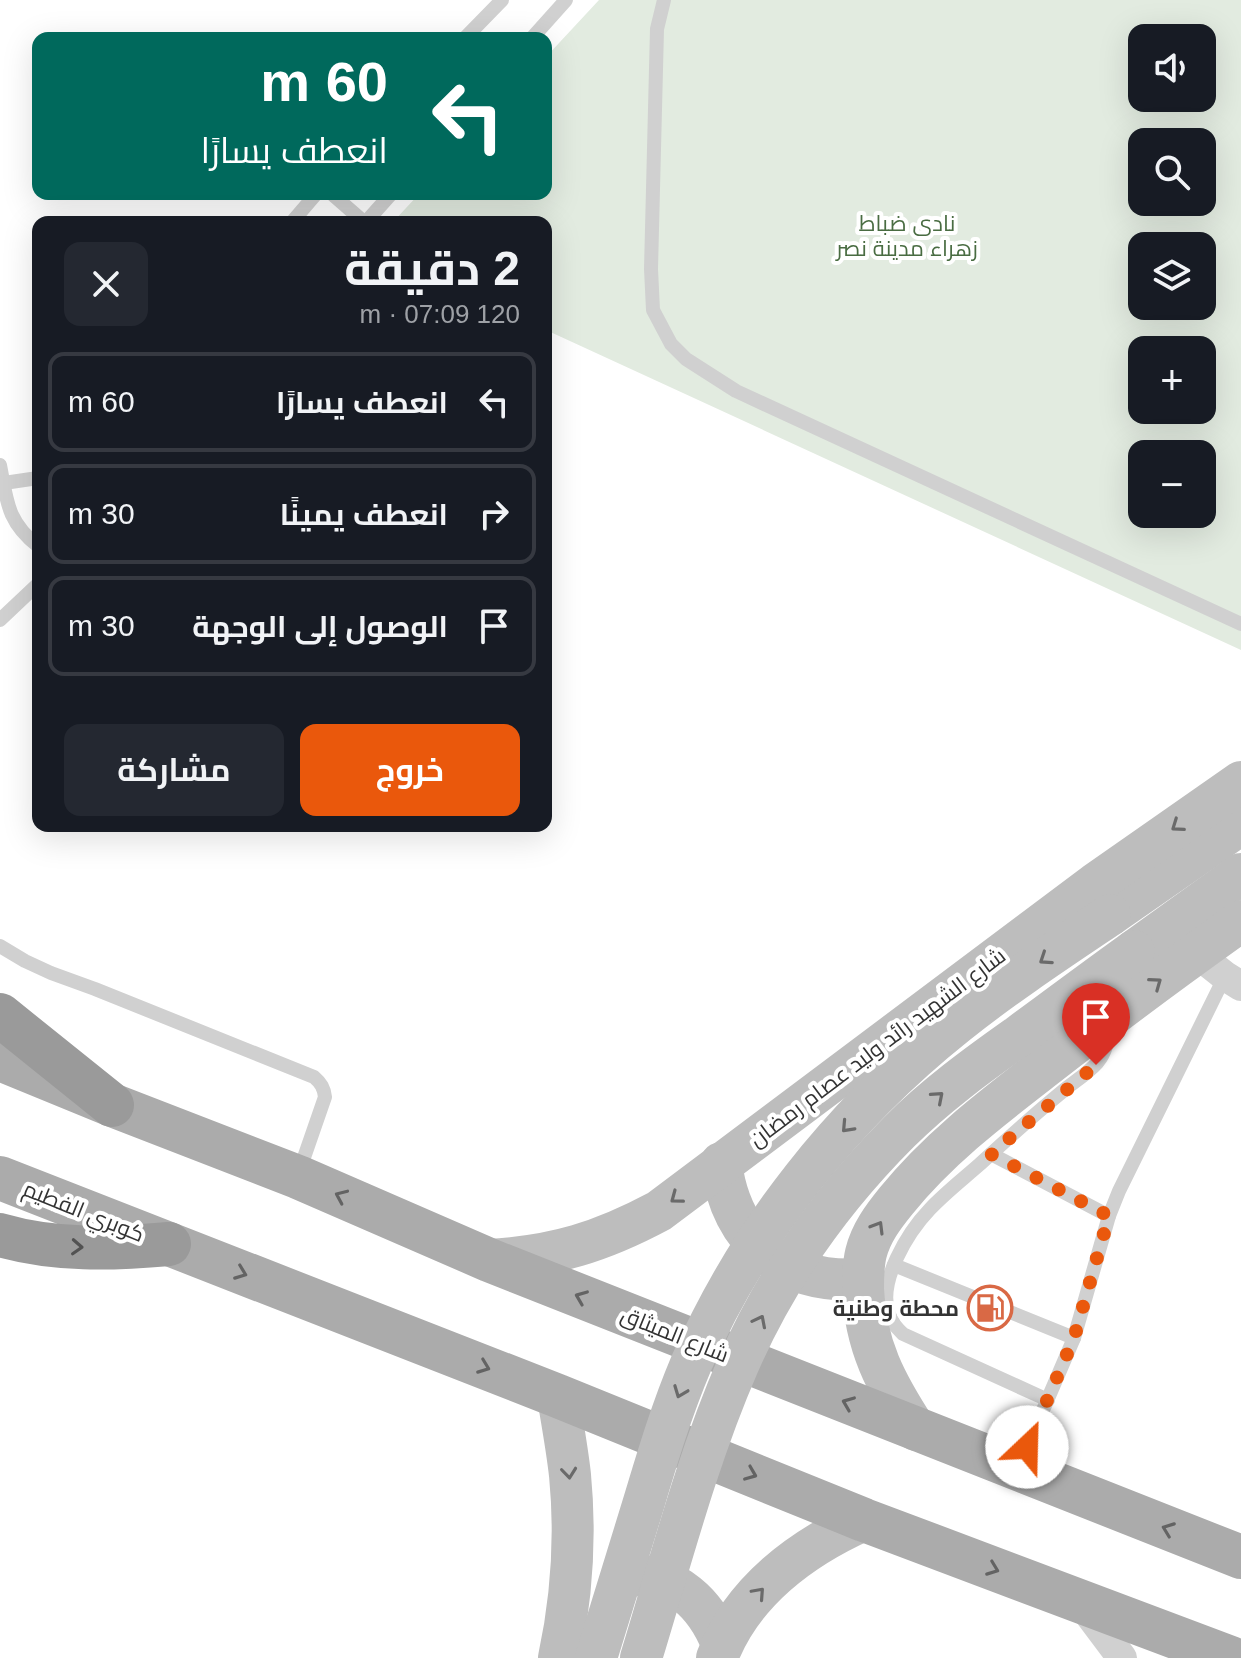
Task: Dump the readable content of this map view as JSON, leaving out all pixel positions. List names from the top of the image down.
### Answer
{
  "streets": {
    "main road": ["شارع الشهيد رائد وليد عصام رمضان", "كوبري الفطيم", "شارع الميثاق"]
  },
  "crossings": [
    ["شارع الشهيد رائد وليد عصام رمضان", "شارع الميثاق"]
  ],
  "parks": ["نادى ضباط زهراء مدينة نصر"],
  "places": {
    "fuel station": ["محطة وطنية"]
  },
  "page": {
    "map_buttons": ["+", "−"],
    "turn": ["60 m", "انعطف يسارًا"],
    "heading": ["2 دقيقة", "120 m · 07:09"],
    "list": [
      {
        "name": "انعطف يسارًا",
        "value": "60 m"
      },
      {
        "name": "انعطف يمينًا",
        "value": "30 m"
      },
      {
        "name": "الوصول إلى الوجهة",
        "value": "30 m"
      }
    ],
    "buttons": ["خروج", "مشاركة"]
  }
}
